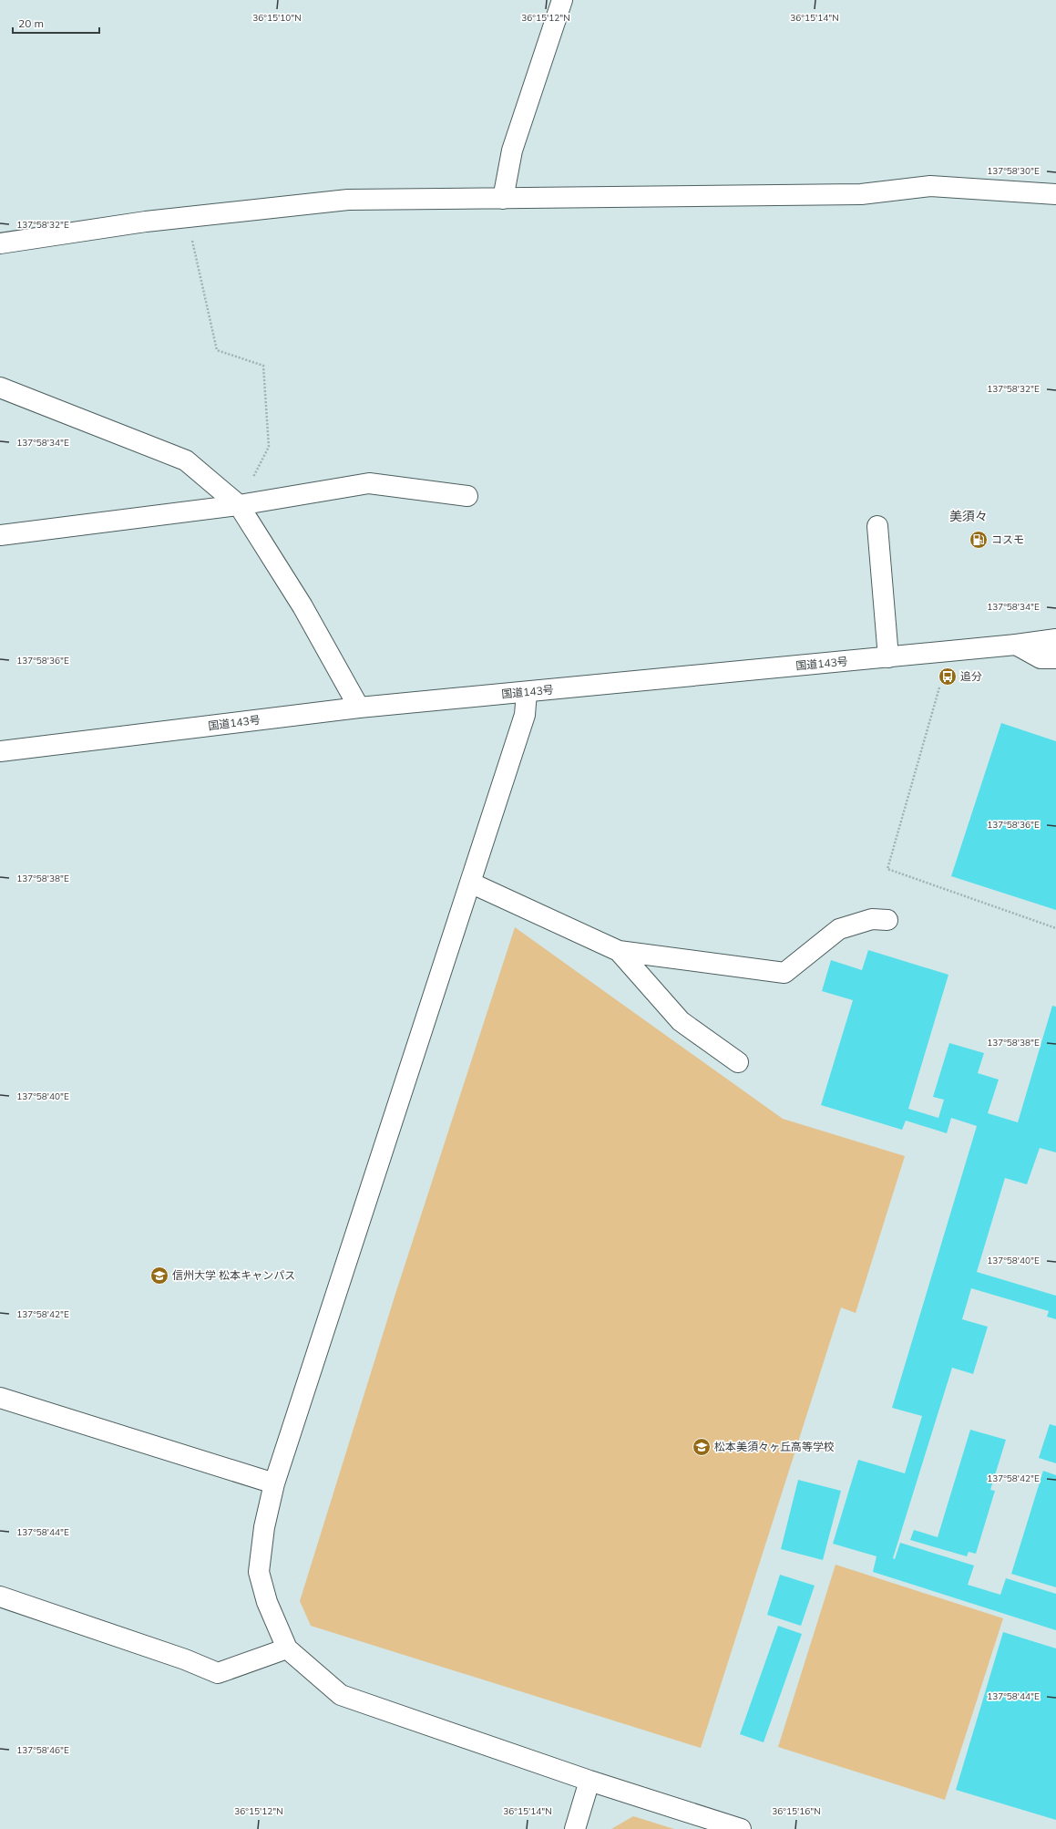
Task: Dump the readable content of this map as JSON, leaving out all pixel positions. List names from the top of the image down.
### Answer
{
  "streets": {
    "main road": ["国道143号"]
  },
  "districts": ["美須々"],
  "places": {
    "fuel station": ["コスモ"],
    "bus stop": ["追分"],
    "school or university": ["信州大学 松本キャンパス", "松本美須々ヶ丘高等学校"]
  },
  "scale_bar": "20 m",
  "coordinates": [
    "36°15'10\"N",
    "36°15'12\"N",
    "36°15'14\"N",
    "137°58'30\"E",
    "137°58'32\"E",
    "137°58'34\"E",
    "137°58'36\"E",
    "137°58'38\"E",
    "137°58'40\"E",
    "137°58'42\"E",
    "137°58'44\"E",
    "137°58'46\"E",
    "36°15'16\"N"
  ]
}
